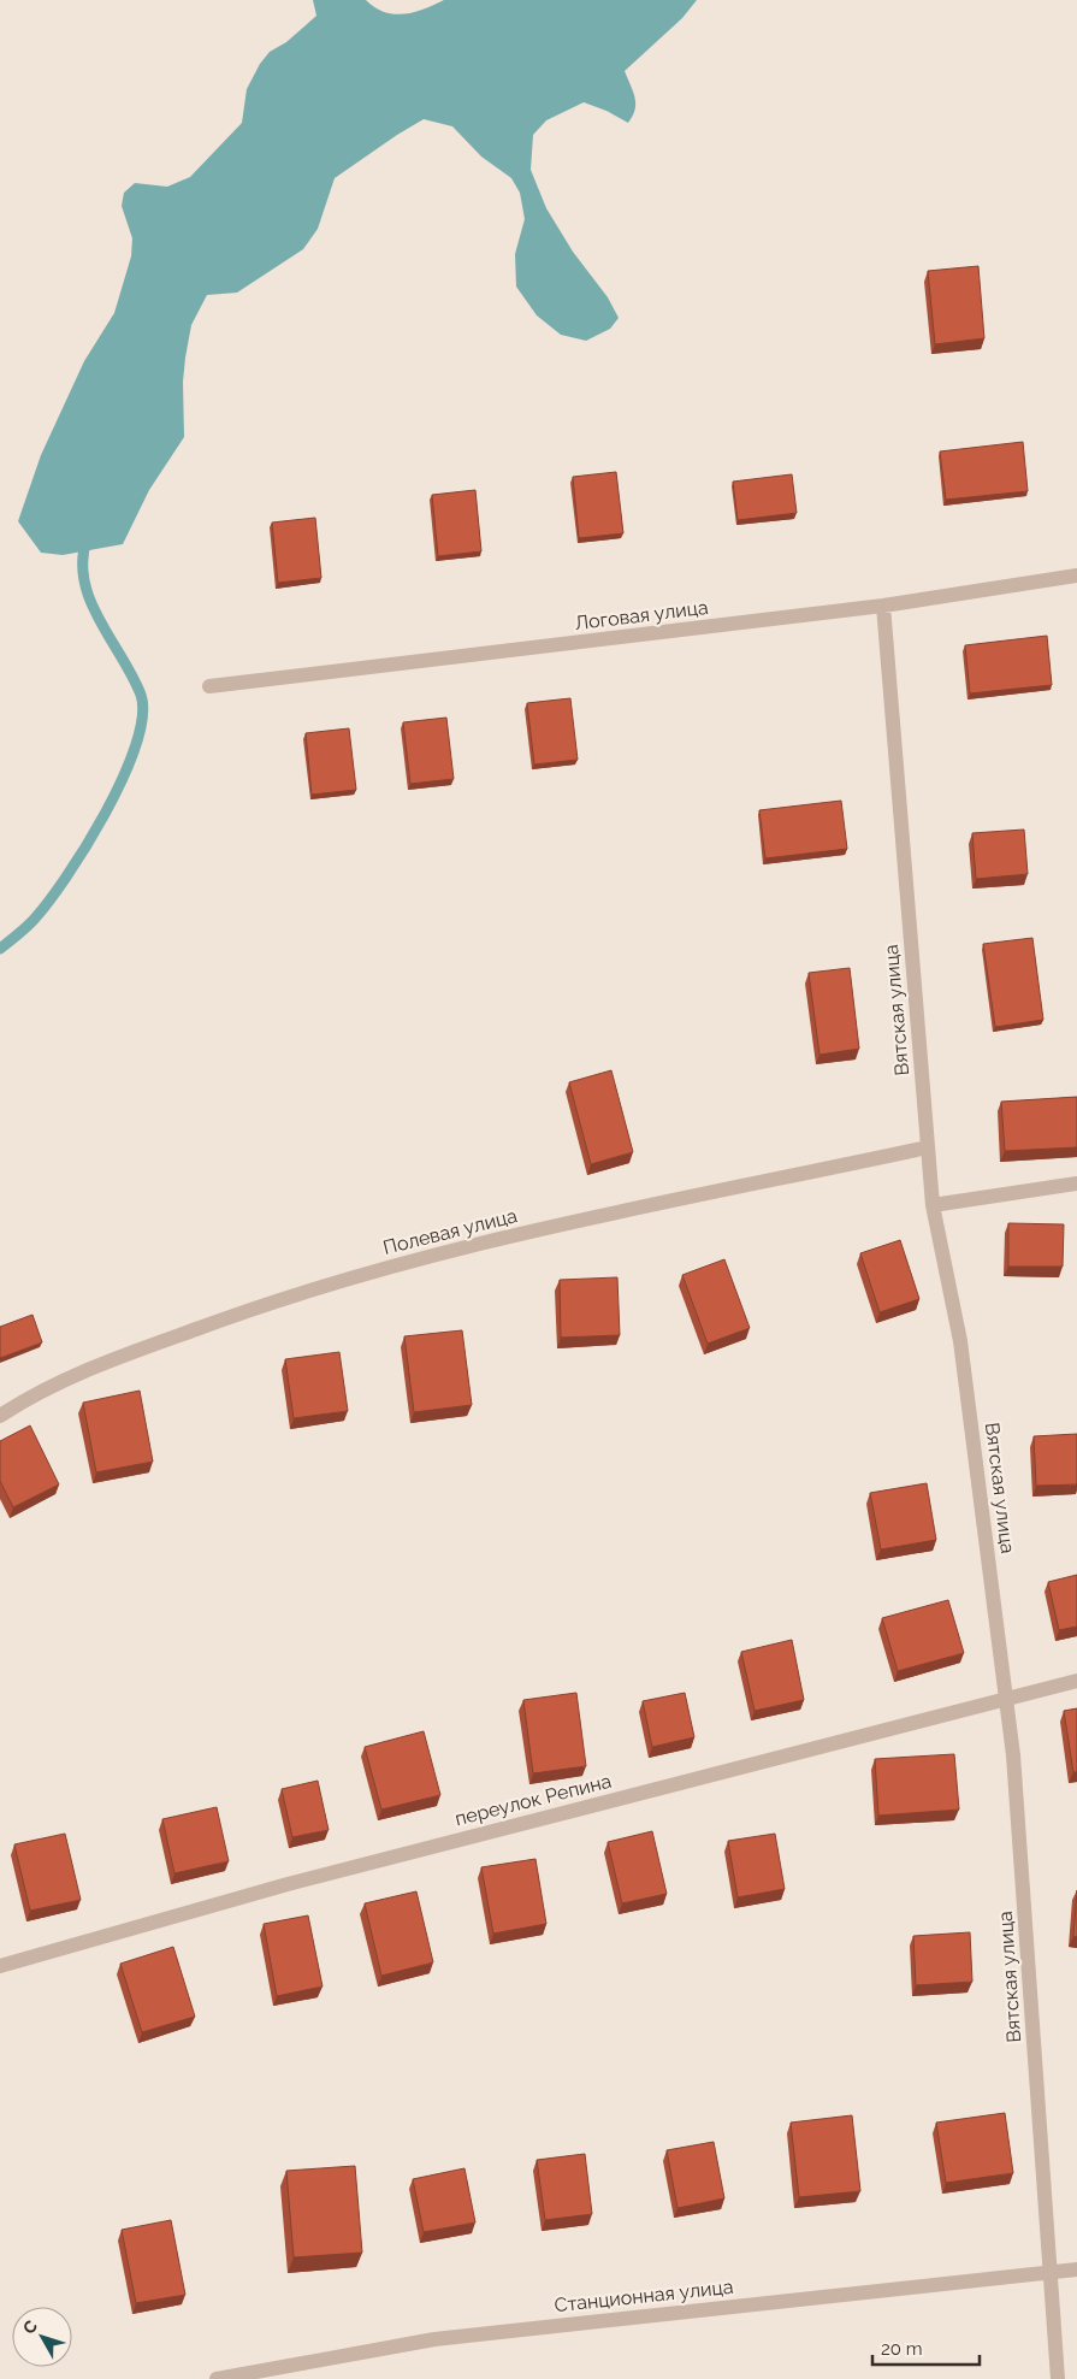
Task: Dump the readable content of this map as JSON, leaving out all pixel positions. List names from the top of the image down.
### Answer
{
  "streets": {
    "street": [
      "Логовая улица",
      "Вятская улица",
      "Полевая улица",
      "переулок Репина",
      "Станционная улица"
    ]
  },
  "crossings": [
    ["Логовая улица", "Вятская улица"],
    ["Вятская улица", "Полевая улица"],
    ["Вятская улица", "переулок Репина"],
    ["Вятская улица", "Станционная улица"]
  ],
  "scale_bar": "20 m",
  "north": "top left"
}
